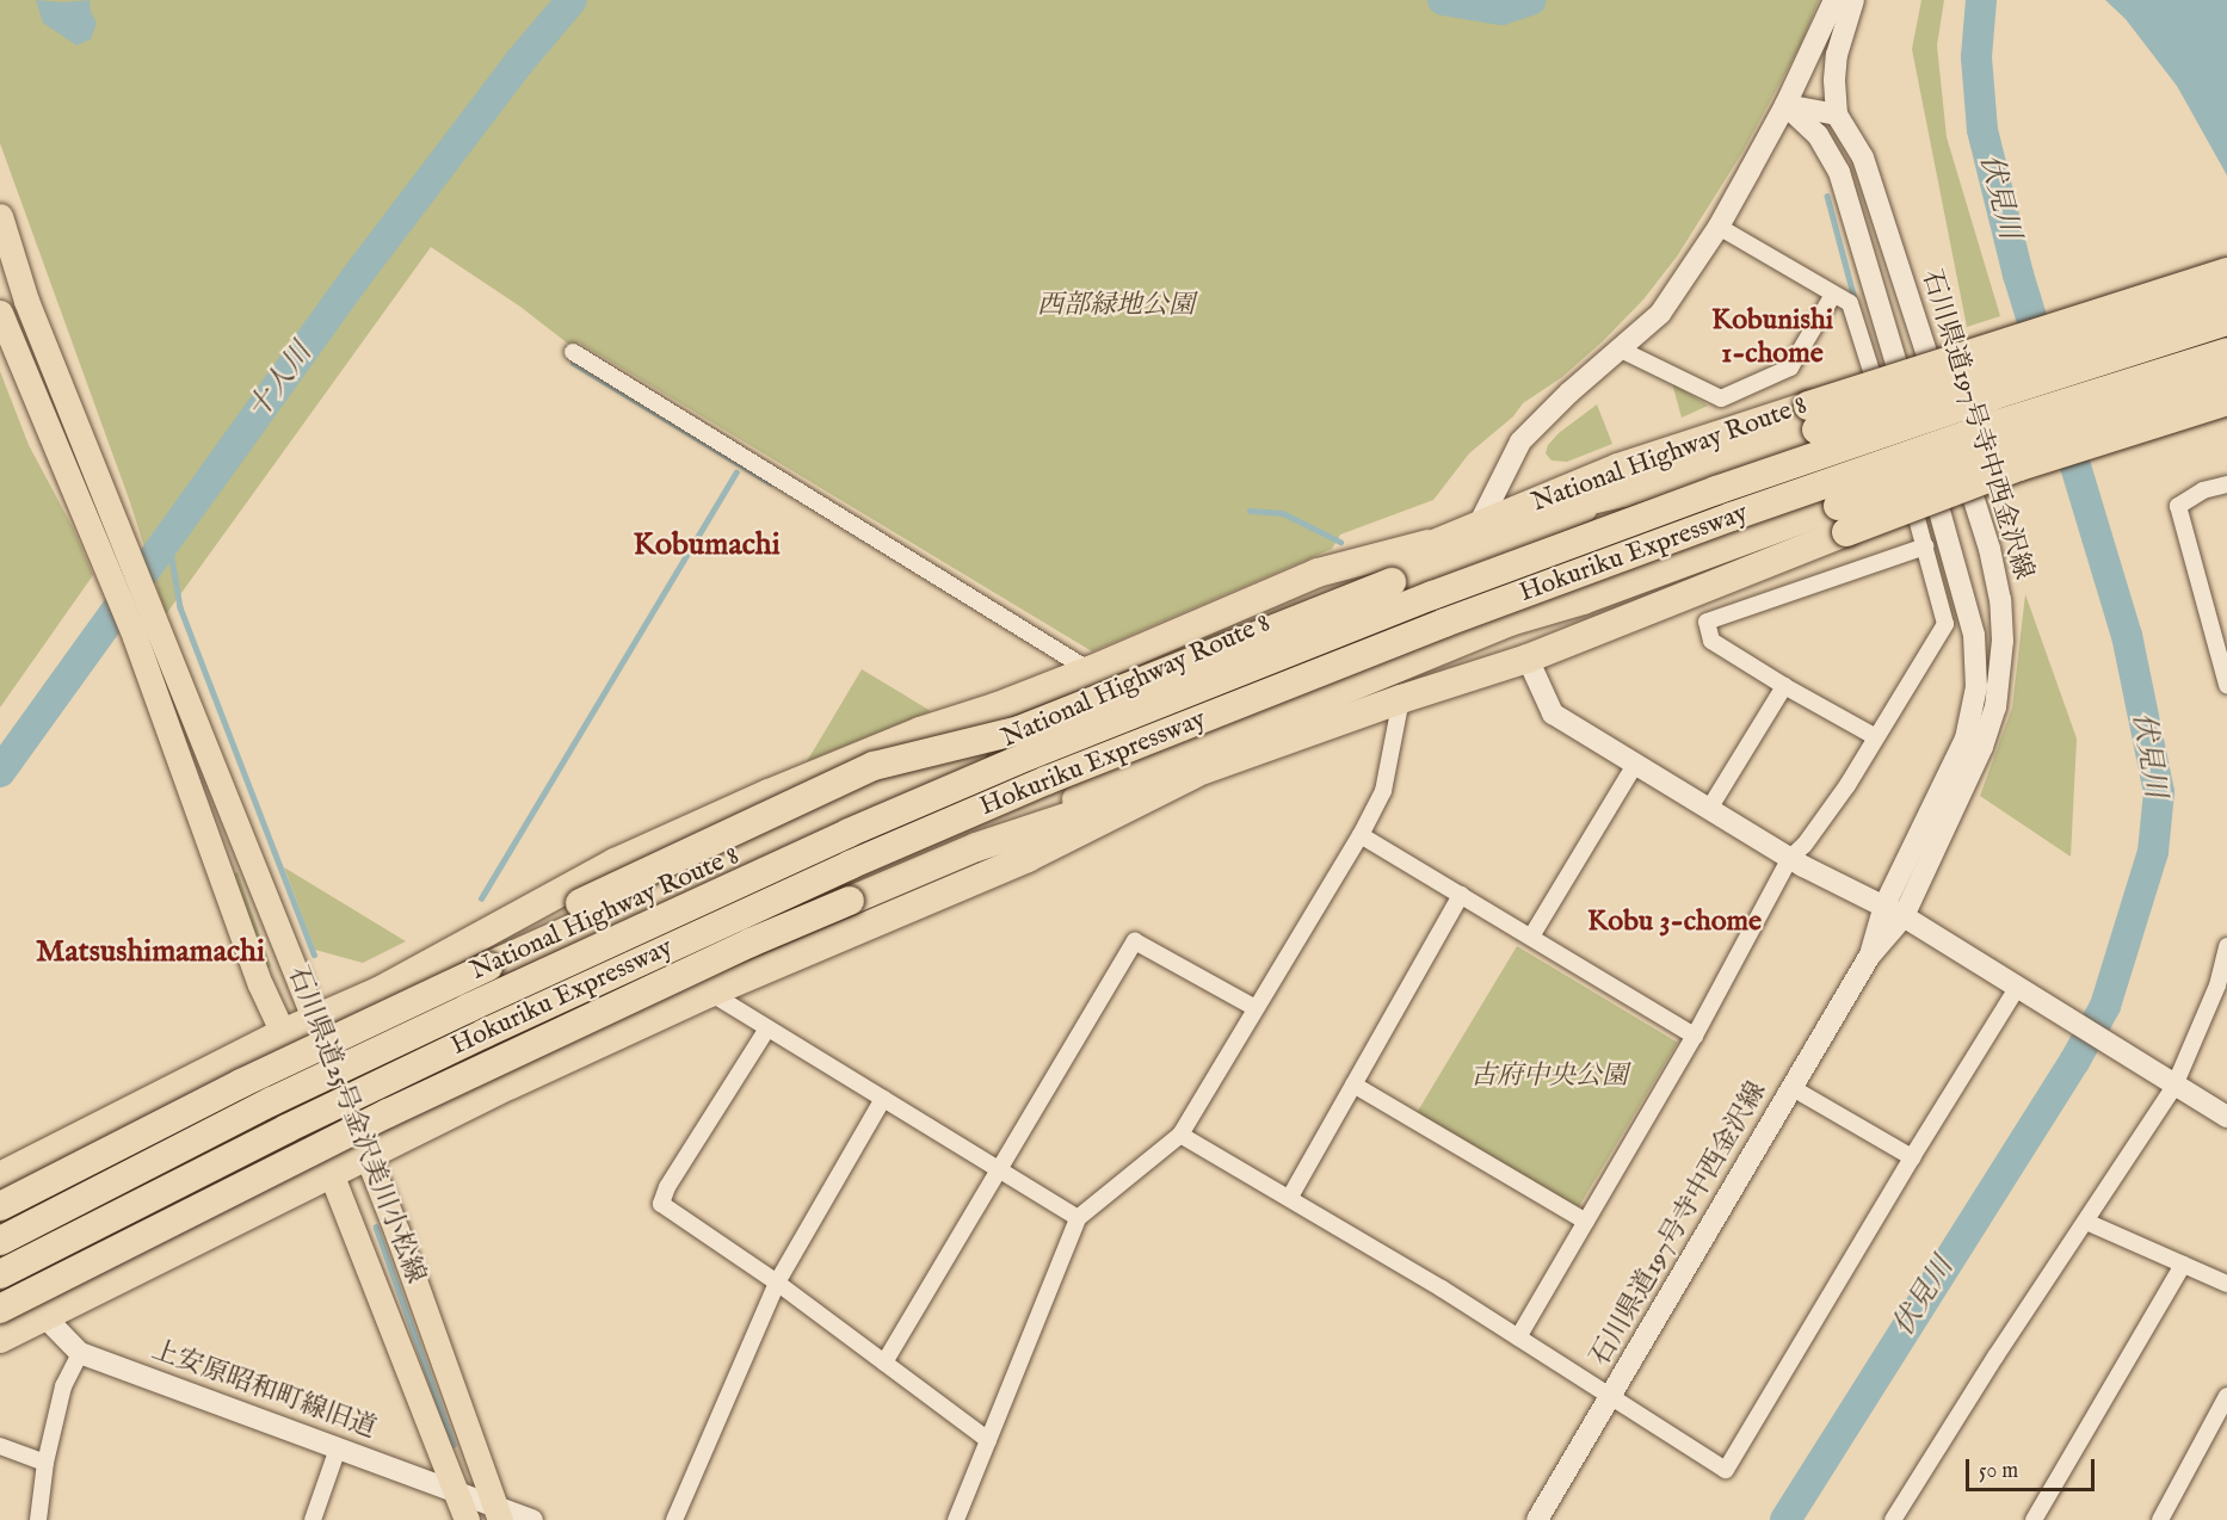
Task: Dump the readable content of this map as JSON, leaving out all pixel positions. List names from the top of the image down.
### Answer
{
  "streets": {
    "highway": ["National Highway Route 8", "Hokuriku Expressway"],
    "main road": ["石川県道197号寺中西金沢線", "石川県道25号金沢美川小松線", "上安原昭和町線旧道"]
  },
  "crossings": [
    ["Hokuriku Expressway", "上安原昭和町線旧道"],
    ["石川県道25号金沢美川小松線", "上安原昭和町線旧道"]
  ],
  "districts": [
    "Kobunishi 1-chome",
    "Kobumachi",
    "Kobu 3-chome",
    "Matsushimamachi"
  ],
  "water": ["伏見川", "十人川"],
  "parks": ["西部緑地公園", "古府中央公園"],
  "scale_bar": "50 m"
}
